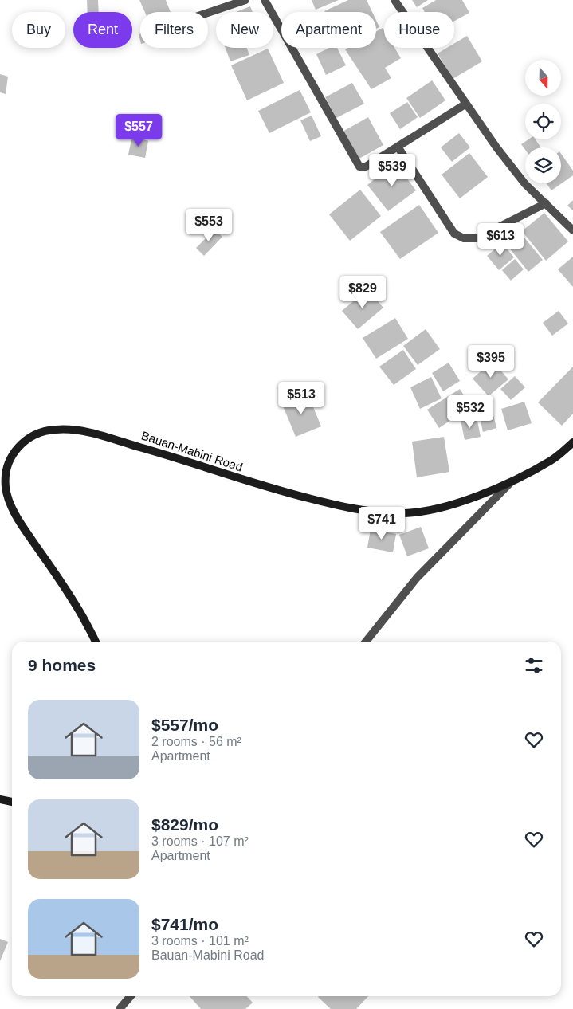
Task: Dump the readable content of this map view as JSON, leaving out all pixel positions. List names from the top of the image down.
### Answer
{
  "streets": {
    "main road": ["Bauan-Mabini Road"]
  },
  "north": "bottom",
  "page": {
    "chip": [
      "Buy",
      "Rent",
      "Filters",
      "New",
      "Apartment",
      "House"
    ],
    "price": [
      "$557",
      "$539",
      "$553",
      "$613",
      "$829",
      "$395",
      "$513",
      "$532",
      "$741"
    ],
    "heading": "9 homes",
    "list": [
      {
        "name": "$557/mo",
        "note": "2 rooms · 56 m² · Apartment"
      },
      {
        "name": "$829/mo",
        "note": "3 rooms · 107 m² · Apartment"
      },
      {
        "name": "$741/mo",
        "note": "3 rooms · 101 m² · Bauan-Mabini Road"
      }
    ]
  }
}
